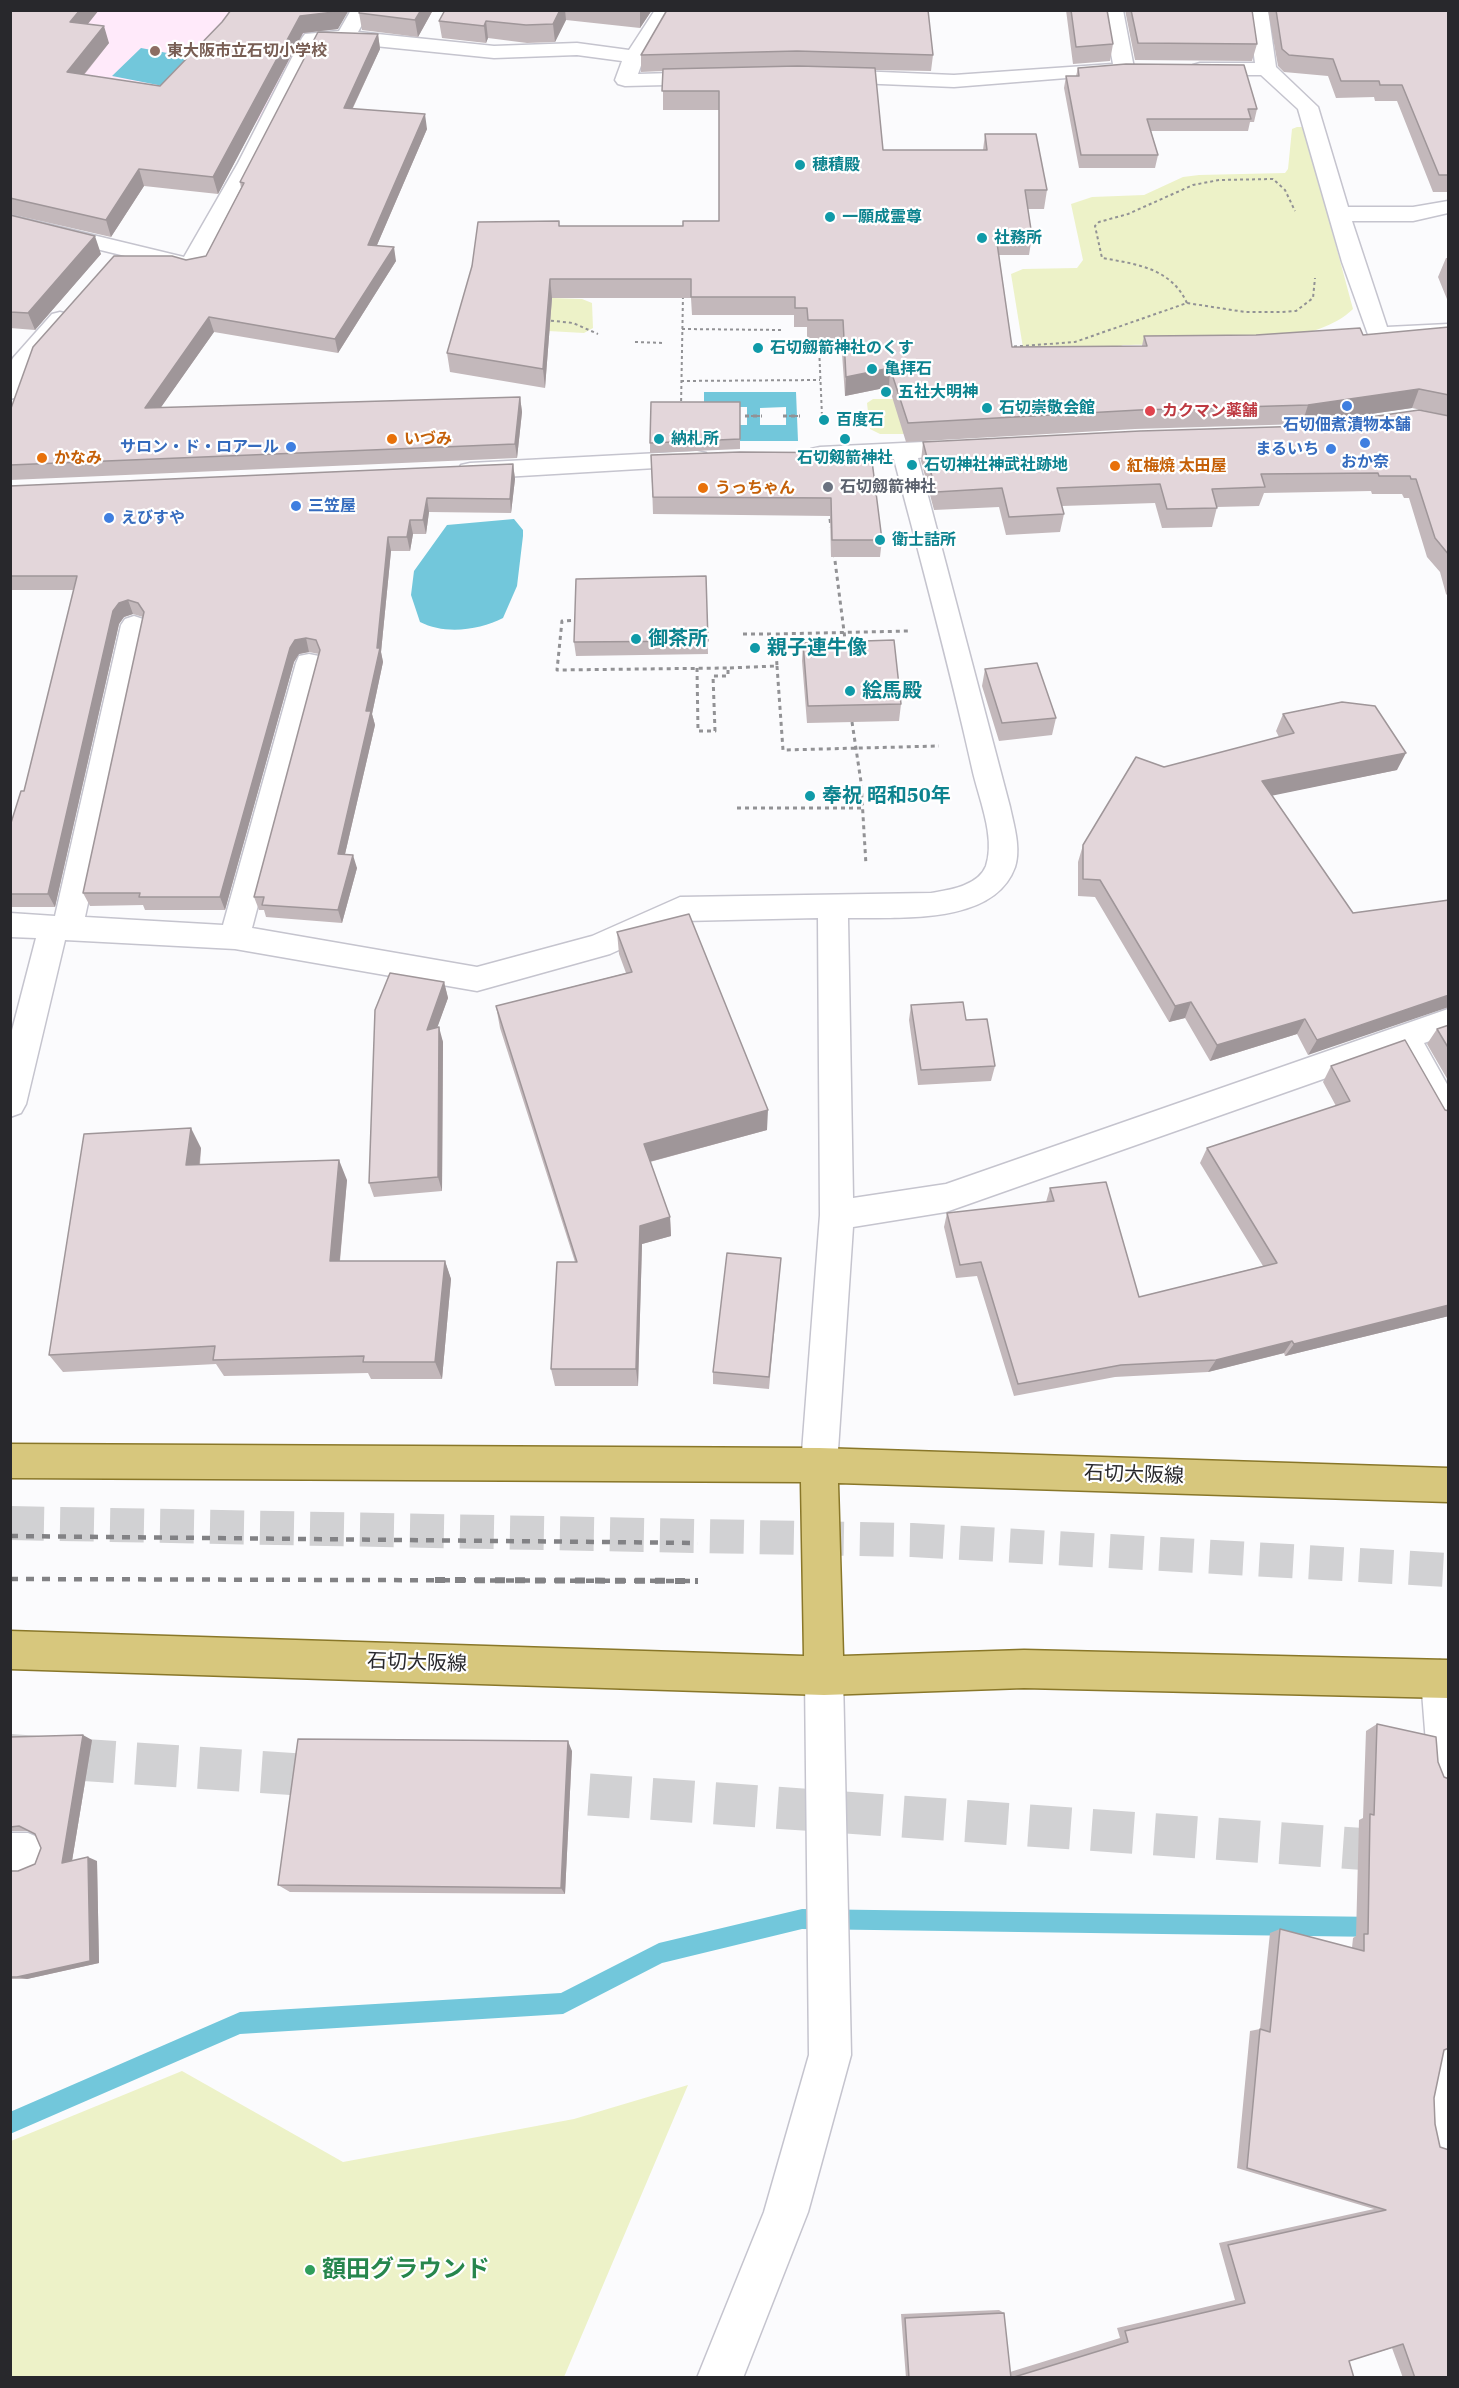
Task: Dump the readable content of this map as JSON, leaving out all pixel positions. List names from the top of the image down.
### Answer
{
  "streets": {
    "main road": ["石切大阪線"]
  },
  "places": [
    "東大阪市立石切小学校",
    "穂積殿",
    "一願成霊尊",
    "社務所",
    "石切劔箭神社のくす",
    "亀拝石",
    "五社大明神",
    "石切佃煮漬物本舗",
    "石切崇敬会館",
    "カクマン薬舗",
    "百度石",
    "いづみ",
    "納札所",
    "石切剱箭神社",
    "おか奈",
    "サロン・ド・ロアール",
    "まるいち",
    "かなみ",
    "石切神社神武社跡地",
    "紅梅焼 太田屋",
    "石切劔箭神社",
    "うっちゃん",
    "三笠屋",
    "えびすや",
    "衛士詰所",
    "御茶所",
    "親子連牛像",
    "絵馬殿",
    "奉祝 昭和50年",
    "額田グラウンド"
  ]
}
